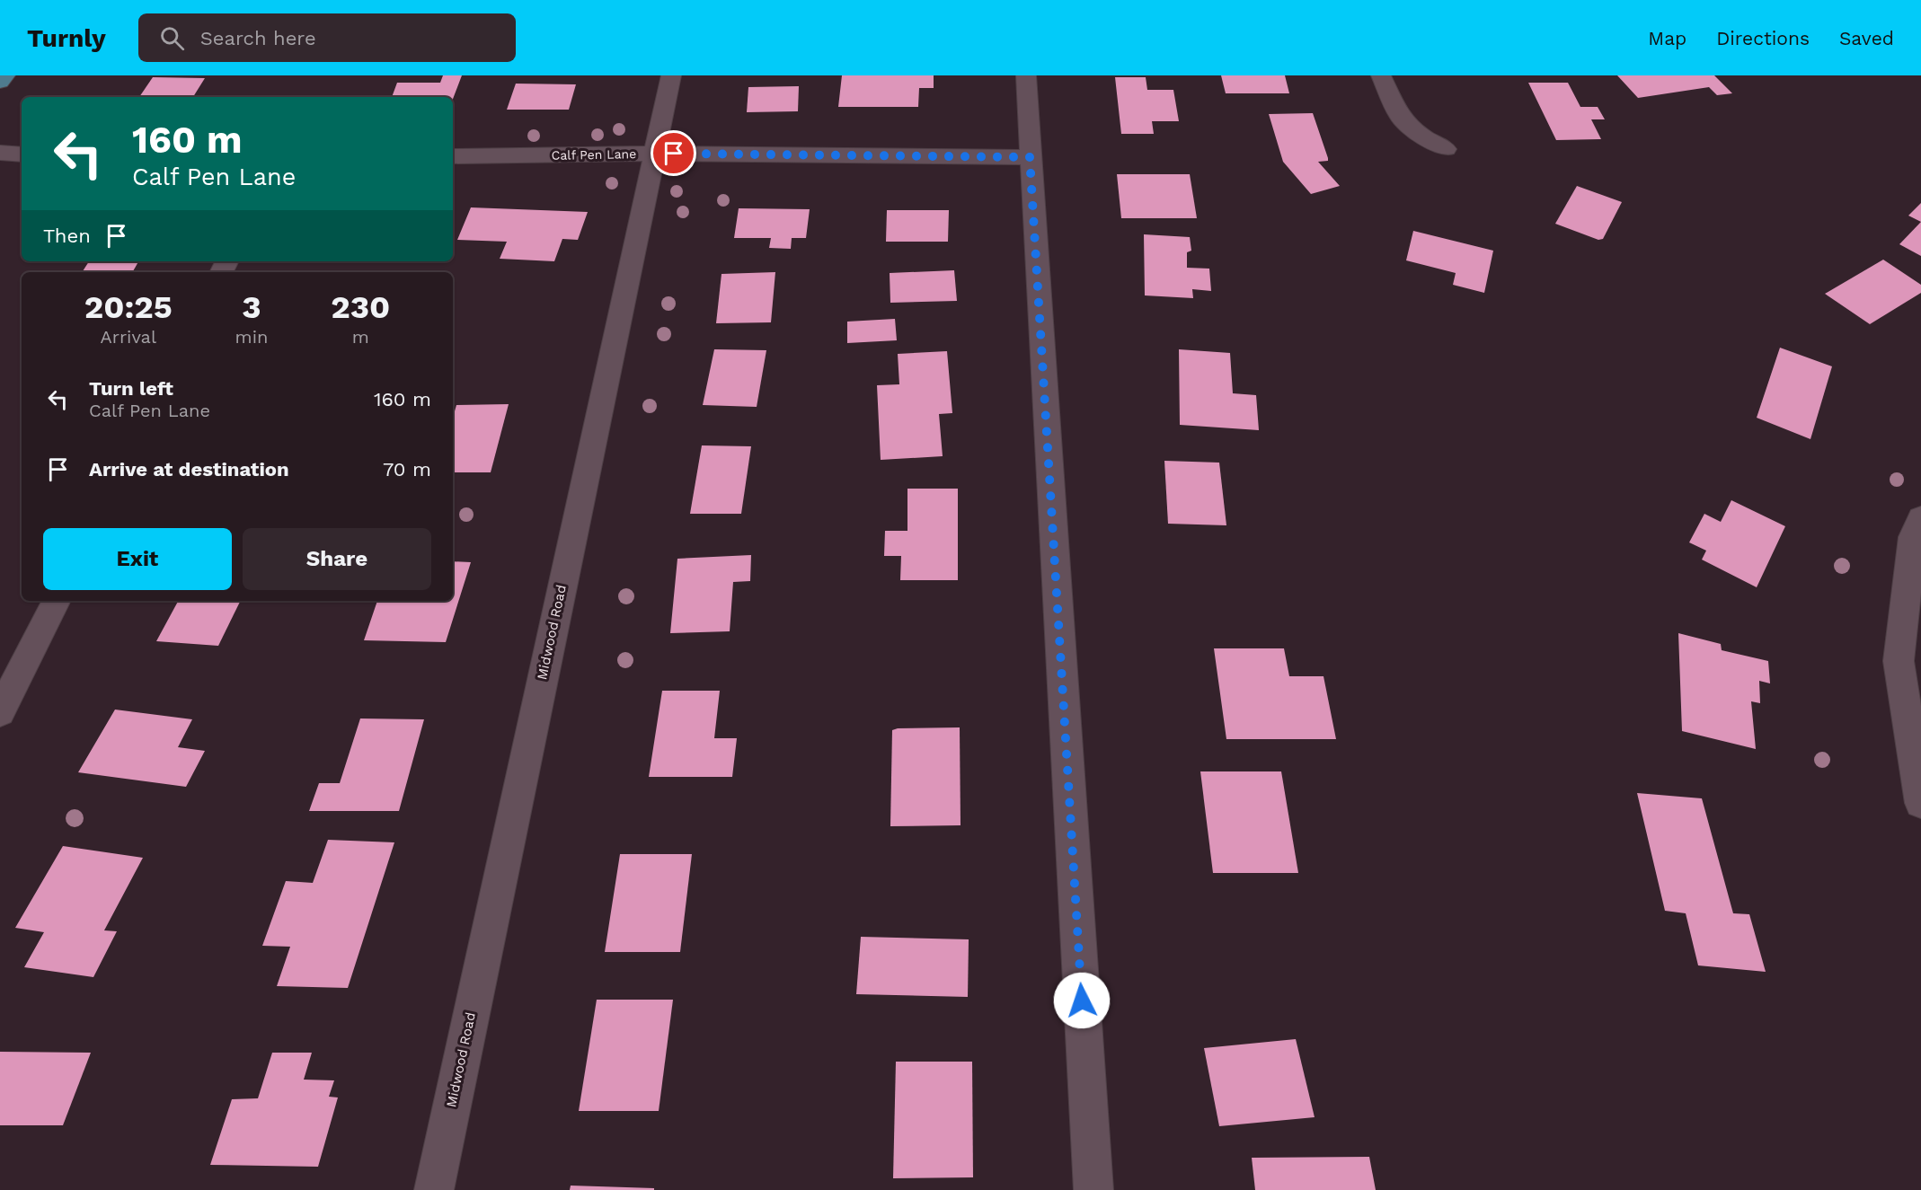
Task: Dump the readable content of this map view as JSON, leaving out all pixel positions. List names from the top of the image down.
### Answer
{
  "streets": {
    "street": ["Calf Pen Lane", "Midwood Road"]
  },
  "crossings": [
    ["Calf Pen Lane", "Midwood Road"]
  ],
  "page": {
    "header": "Turnly",
    "search": "Search here",
    "nav": ["Map", "Directions", "Saved"],
    "turn": ["160 m", "Calf Pen Lane"],
    "then": "Then",
    "eta": [
      "20:25",
      "Arrival",
      "3",
      "min",
      "230",
      "m"
    ],
    "list": [
      {
        "name": "Turn left",
        "note": "Calf Pen Lane",
        "value": "160 m"
      },
      {
        "name": "Arrive at destination",
        "value": "70 m"
      }
    ],
    "buttons": ["Exit", "Share"]
  }
}
